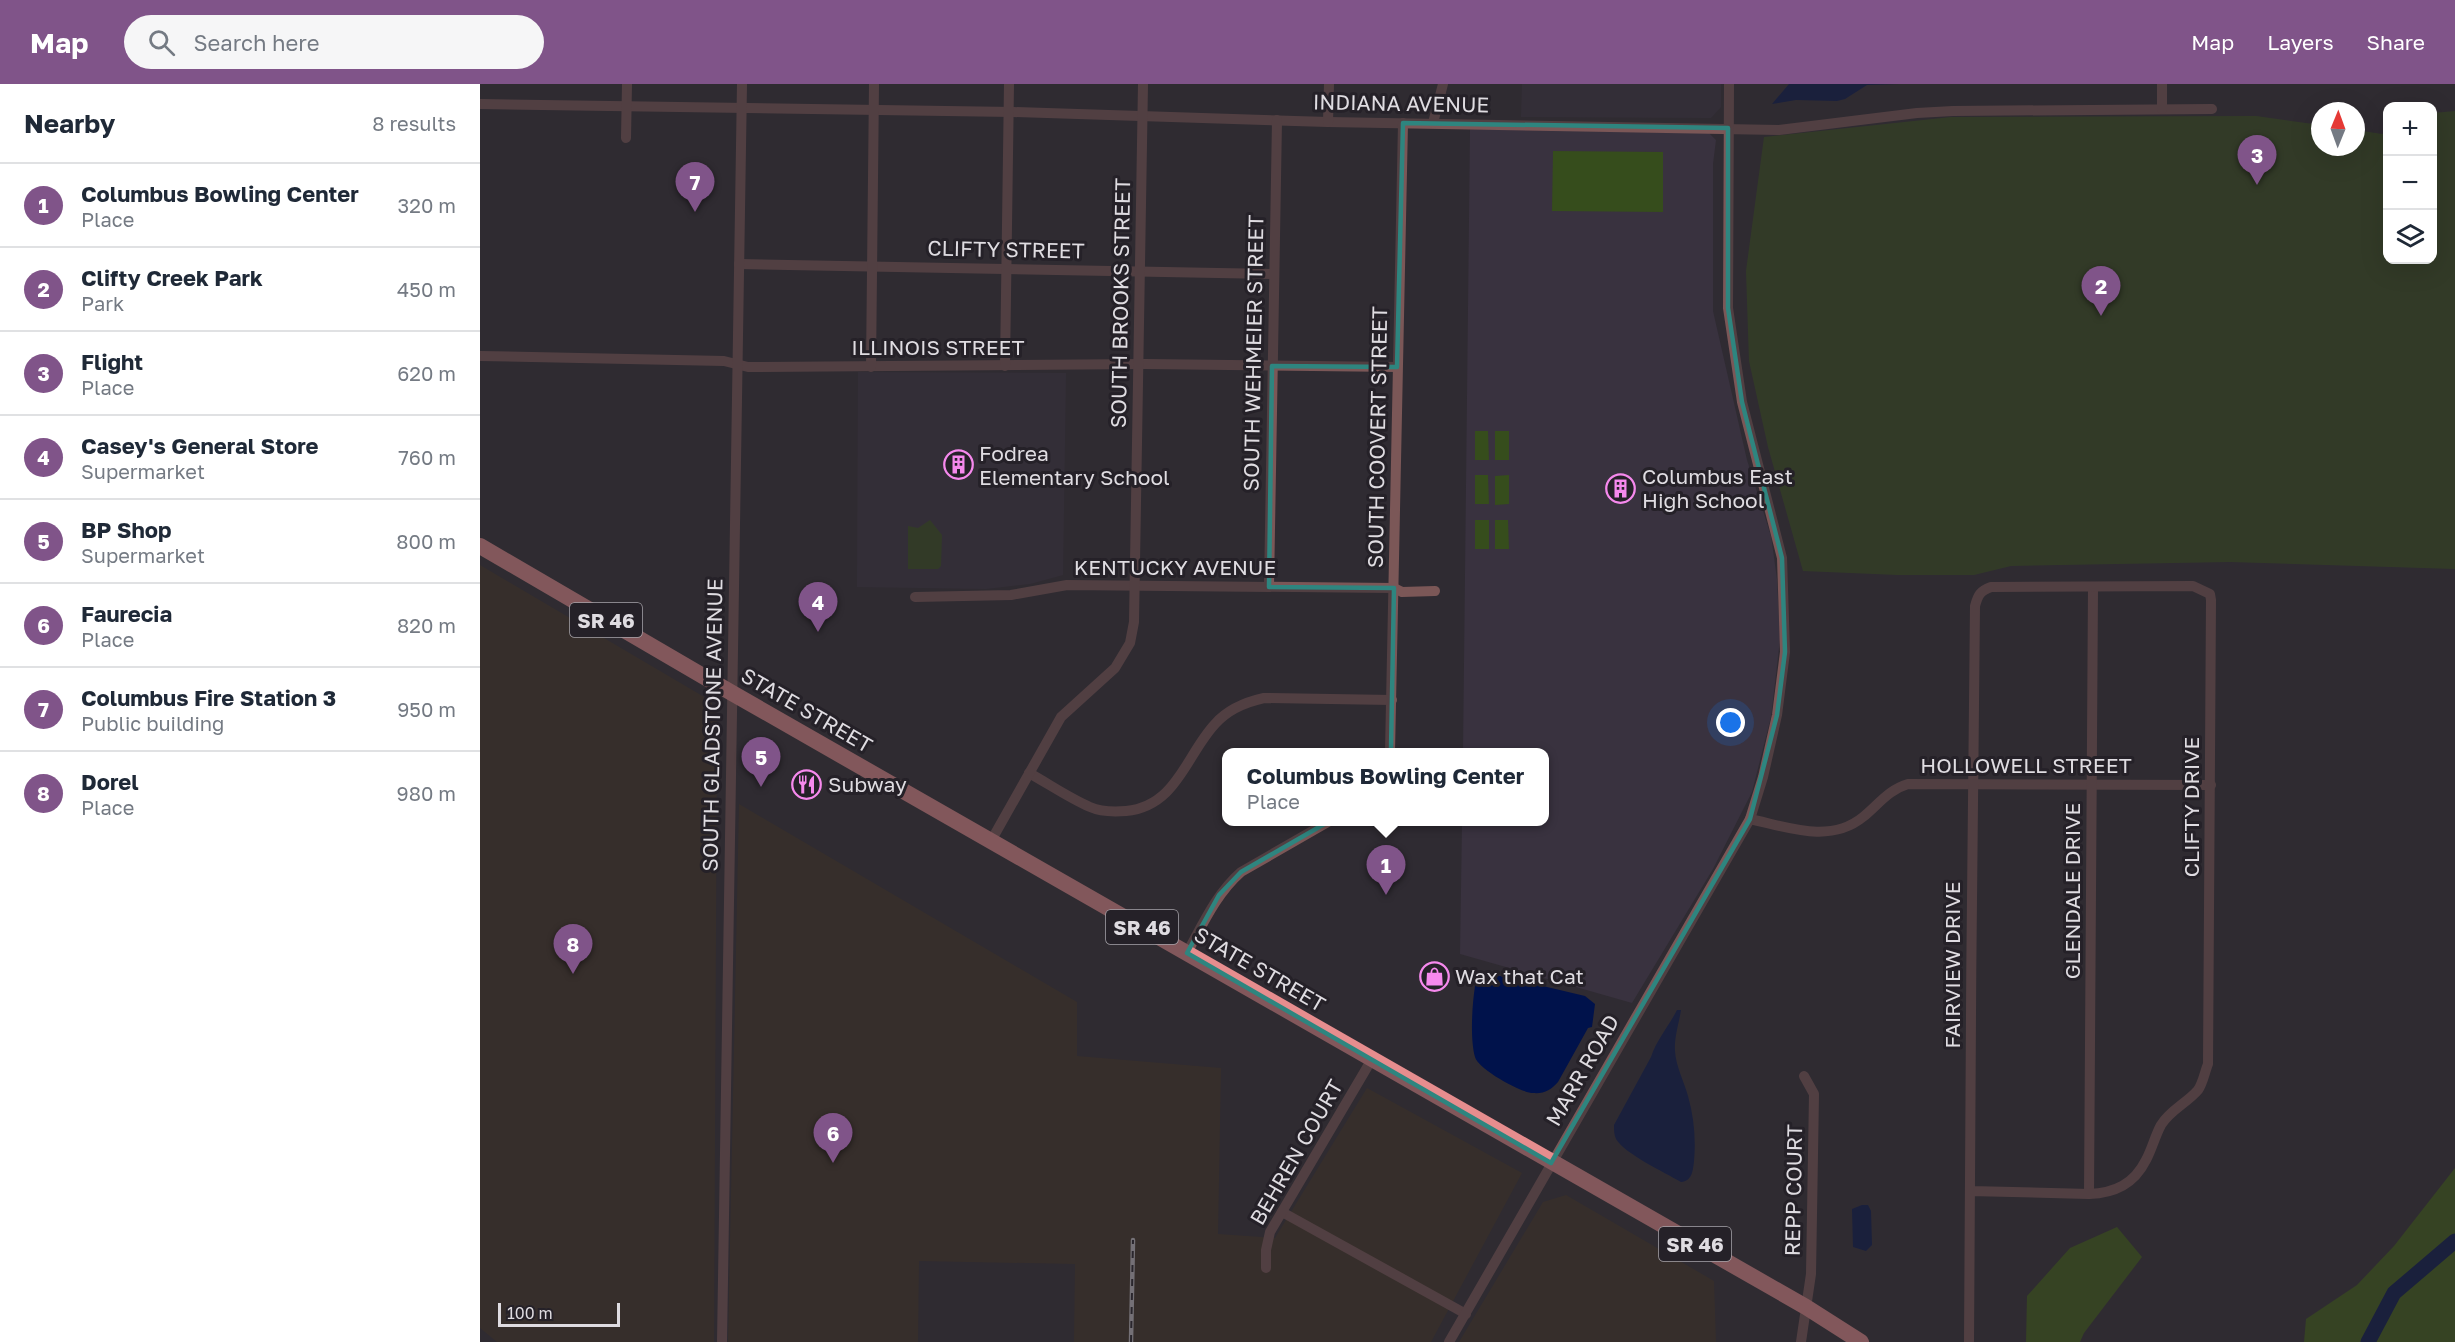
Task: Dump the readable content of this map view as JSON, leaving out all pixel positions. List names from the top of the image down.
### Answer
{
  "streets": {
    "highway": ["SR 46", "STATE STREET"],
    "street": [
      "INDIANA AVENUE",
      "CLIFTY STREET",
      "SOUTH BROOKS STREET",
      "ILLINOIS STREET",
      "SOUTH WEHMEIER STREET",
      "SOUTH COOVERT STREET",
      "KENTUCKY AVENUE",
      "SOUTH GLADSTONE AVENUE",
      "HOLLOWELL STREET",
      "CLIFTY DRIVE",
      "GLENDALE DRIVE",
      "FAIRVIEW DRIVE",
      "MARR ROAD",
      "BEHREN COURT",
      "REPP COURT"
    ]
  },
  "crossings": [
    ["INDIANA AVENUE", "SOUTH BROOKS STREET"],
    ["INDIANA AVENUE", "SOUTH WEHMEIER STREET"],
    ["INDIANA AVENUE", "SOUTH COOVERT STREET"],
    ["INDIANA AVENUE", "SOUTH GLADSTONE AVENUE"],
    ["INDIANA AVENUE", "MARR ROAD"],
    ["CLIFTY STREET", "SOUTH BROOKS STREET"],
    ["CLIFTY STREET", "SOUTH WEHMEIER STREET"],
    ["CLIFTY STREET", "SOUTH GLADSTONE AVENUE"],
    ["SOUTH BROOKS STREET", "ILLINOIS STREET"],
    ["SOUTH BROOKS STREET", "KENTUCKY AVENUE"],
    ["SOUTH BROOKS STREET", "STATE STREET"],
    ["ILLINOIS STREET", "SOUTH WEHMEIER STREET"],
    ["ILLINOIS STREET", "SOUTH COOVERT STREET"],
    ["ILLINOIS STREET", "SOUTH GLADSTONE AVENUE"],
    ["SOUTH WEHMEIER STREET", "KENTUCKY AVENUE"],
    ["SOUTH COOVERT STREET", "KENTUCKY AVENUE"],
    ["STATE STREET", "SOUTH GLADSTONE AVENUE"],
    ["STATE STREET", "MARR ROAD"],
    ["STATE STREET", "BEHREN COURT"],
    ["STATE STREET", "REPP COURT"],
    ["HOLLOWELL STREET", "CLIFTY DRIVE"],
    ["HOLLOWELL STREET", "GLENDALE DRIVE"],
    ["HOLLOWELL STREET", "FAIRVIEW DRIVE"],
    ["HOLLOWELL STREET", "MARR ROAD"],
    ["CLIFTY DRIVE", "GLENDALE DRIVE"],
    ["CLIFTY DRIVE", "FAIRVIEW DRIVE"]
  ],
  "places": {
    "building": ["Fodrea Elementary School", "Columbus East High School"],
    "restaurant": ["Subway"],
    "shop": ["Wax that Cat"]
  },
  "scale_bar": "100 m",
  "north": "top",
  "page": {
    "header": "Map",
    "search": "Search here",
    "nav": ["Map", "Layers", "Share"],
    "heading": ["Nearby", "8 results"],
    "map_buttons": ["+", "−"],
    "pins": [
      "3",
      "7",
      "2",
      "4",
      "5",
      "1",
      "8",
      "6"
    ],
    "list": [
      {
        "mark": "1",
        "name": "Columbus Bowling Center",
        "note": "Place",
        "value": "320 m"
      },
      {
        "mark": "2",
        "name": "Clifty Creek Park",
        "note": "Park",
        "value": "450 m"
      },
      {
        "mark": "3",
        "name": "Flight",
        "note": "Place",
        "value": "620 m"
      },
      {
        "mark": "4",
        "name": "Casey's General Store",
        "note": "Supermarket",
        "value": "760 m"
      },
      {
        "mark": "5",
        "name": "BP Shop",
        "note": "Supermarket",
        "value": "800 m"
      },
      {
        "mark": "6",
        "name": "Faurecia",
        "note": "Place",
        "value": "820 m"
      },
      {
        "mark": "7",
        "name": "Columbus Fire Station 3",
        "note": "Public building",
        "value": "950 m"
      },
      {
        "mark": "8",
        "name": "Dorel",
        "note": "Place",
        "value": "980 m"
      }
    ],
    "popup": ["Columbus Bowling Center", "Place"],
    "scale": "100 m"
  }
}
